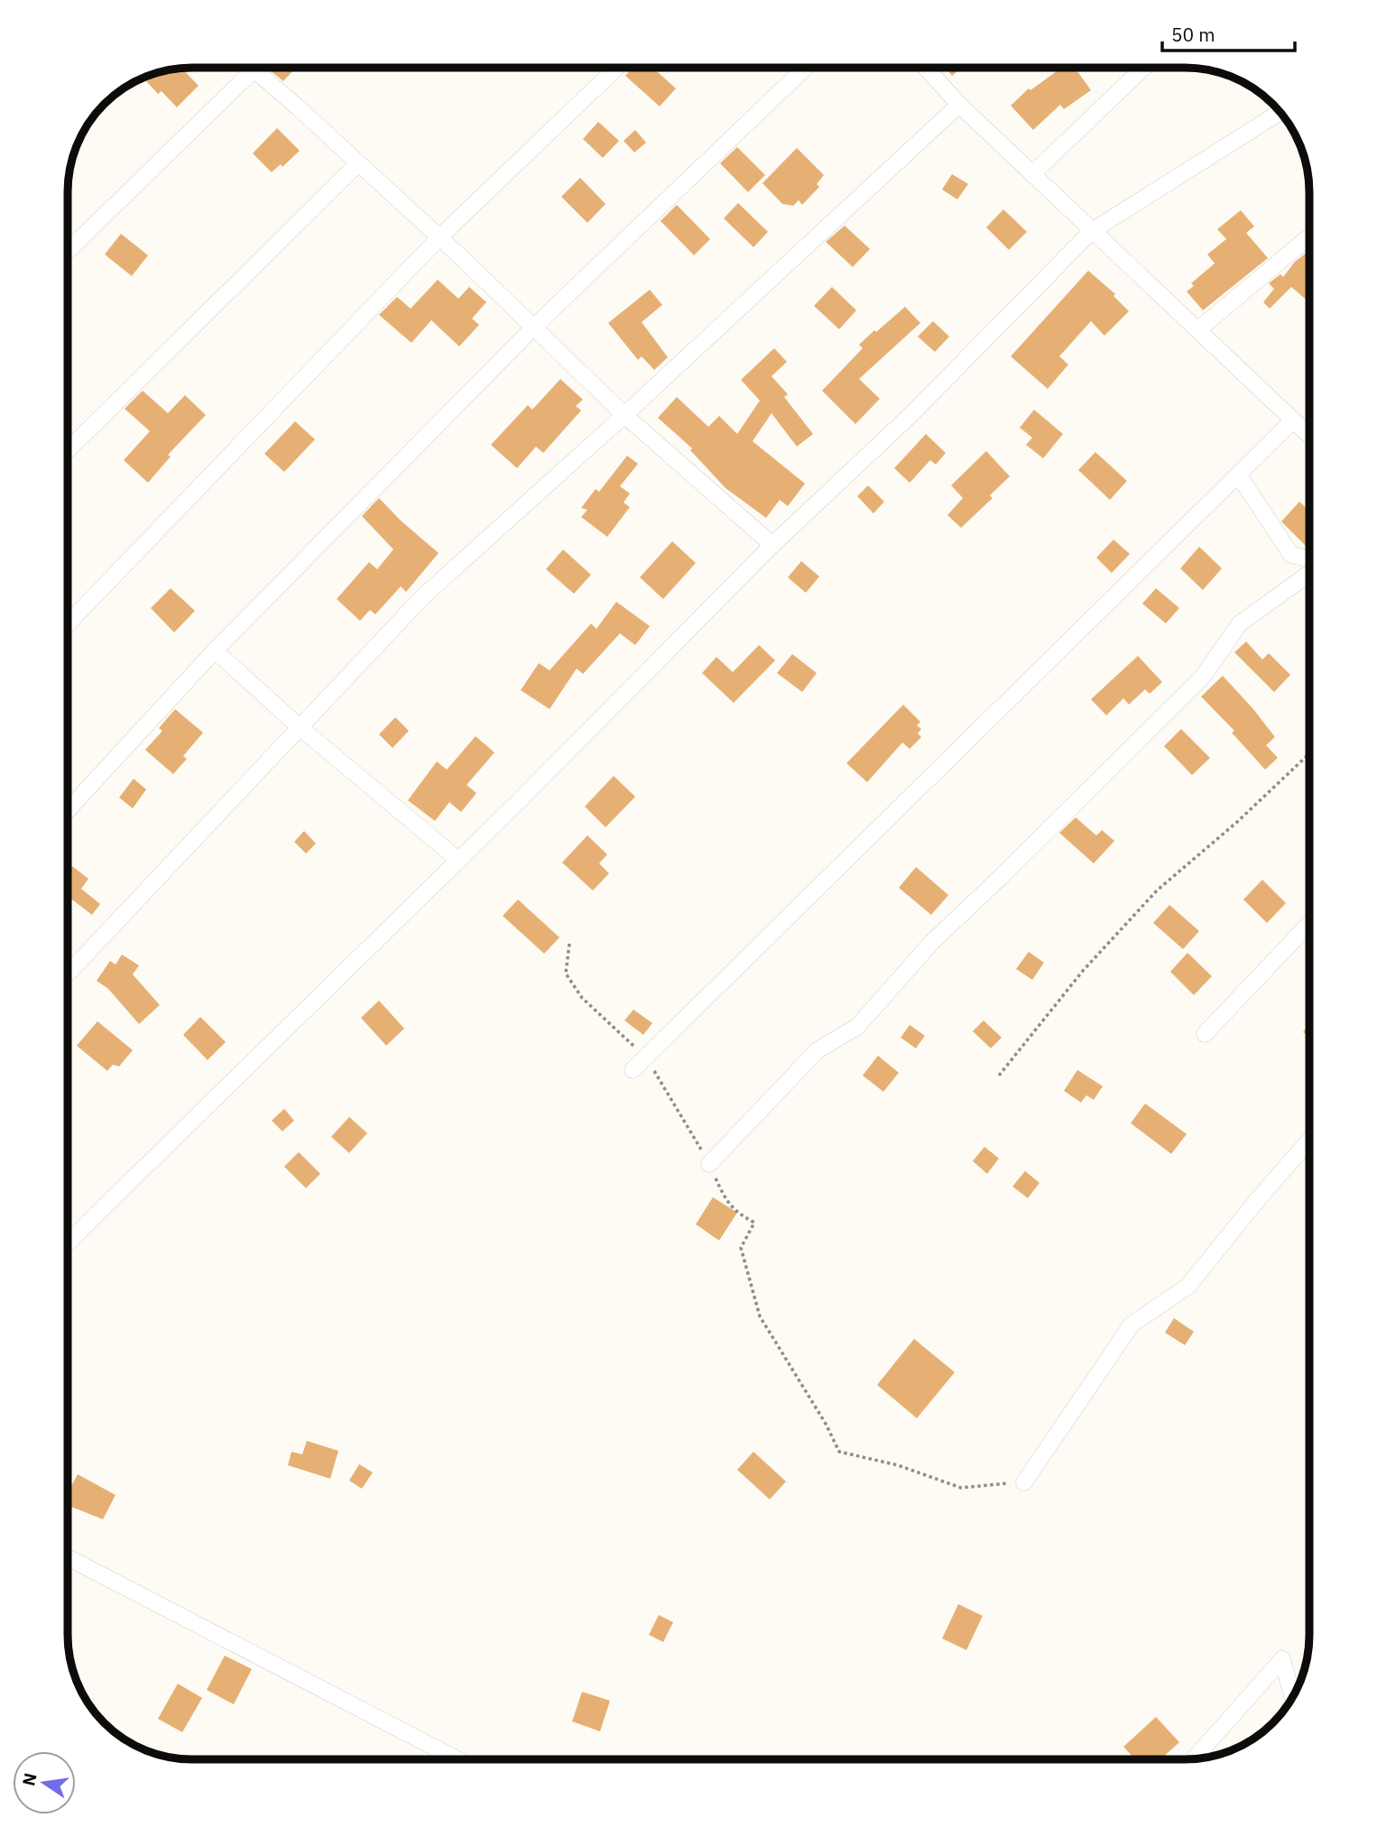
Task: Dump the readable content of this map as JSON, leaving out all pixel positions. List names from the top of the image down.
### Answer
{
  "scale_bar": "50 m",
  "north": "left"
}
